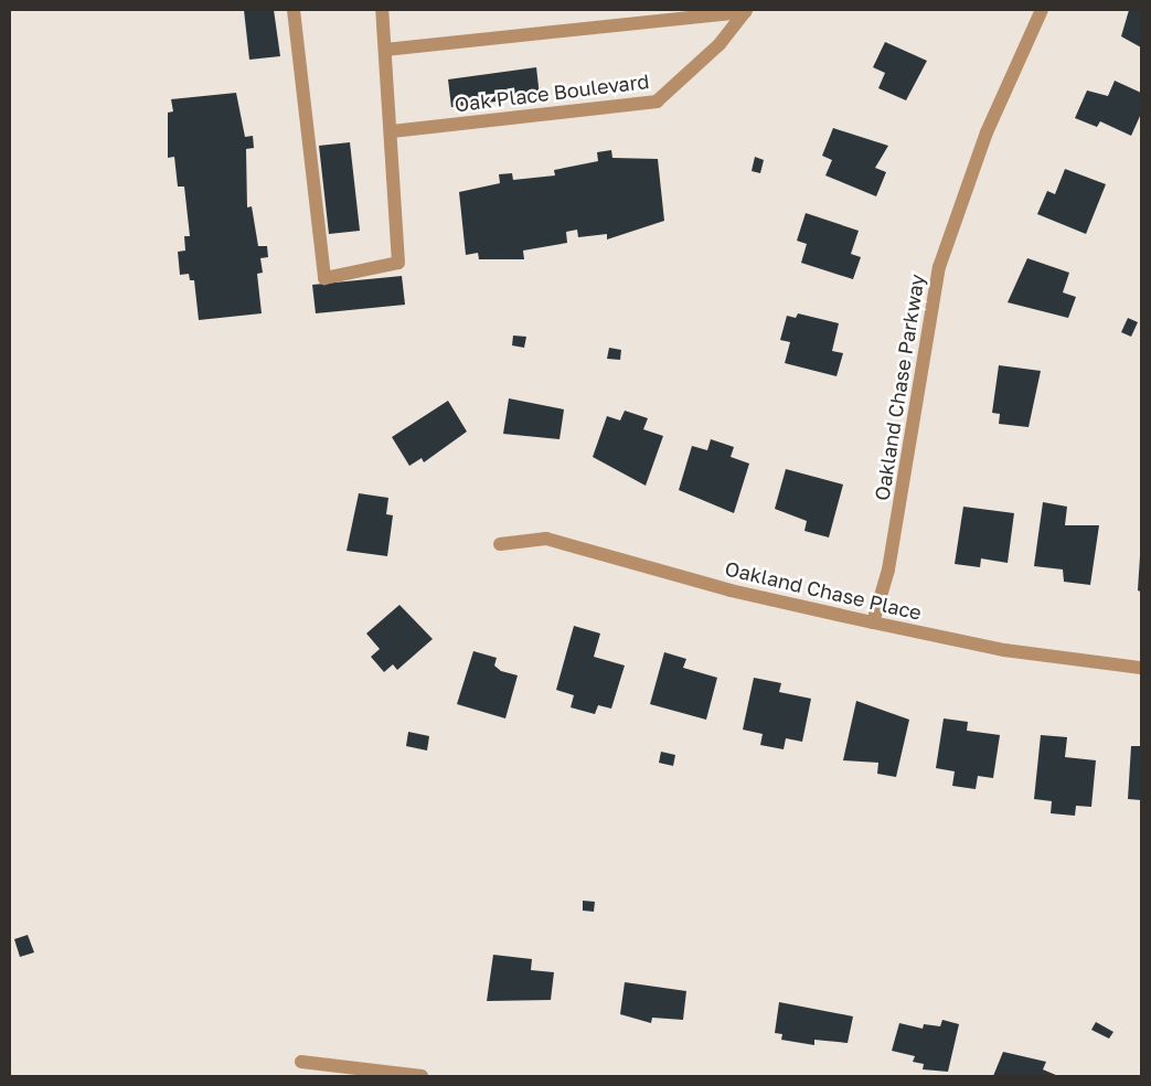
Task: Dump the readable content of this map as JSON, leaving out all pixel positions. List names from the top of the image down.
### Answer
{
  "streets": {
    "street": ["Oak Place Boulevard", "Oakland Chase Parkway", "Oakland Chase Place"]
  },
  "crossings": [
    ["Oakland Chase Parkway", "Oakland Chase Place"]
  ]
}
